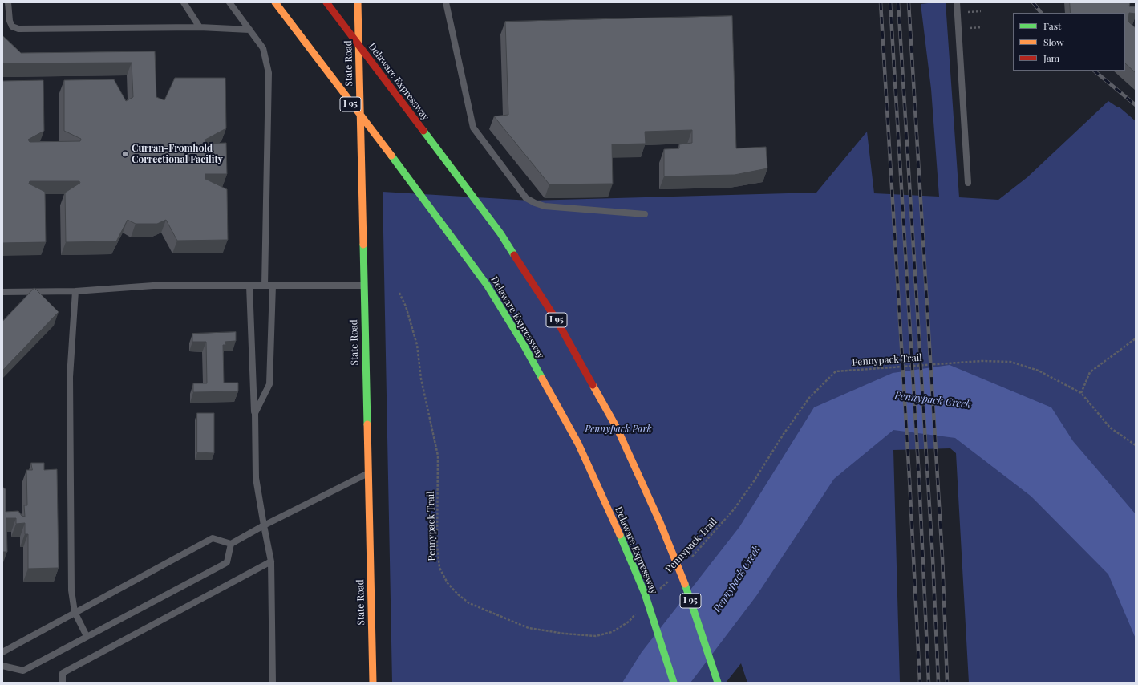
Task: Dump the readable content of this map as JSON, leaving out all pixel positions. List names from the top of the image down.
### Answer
{
  "streets": {
    "main road": ["State Road", "Delaware Expressway", "I 95"],
    "path": ["Pennypack Trail"]
  },
  "water": ["Pennypack Creek"],
  "parks": ["Pennypack Park"],
  "places": ["Curran-Fromhold Correctional Facility"],
  "legend": ["Fast", "Slow", "Jam"]
}
